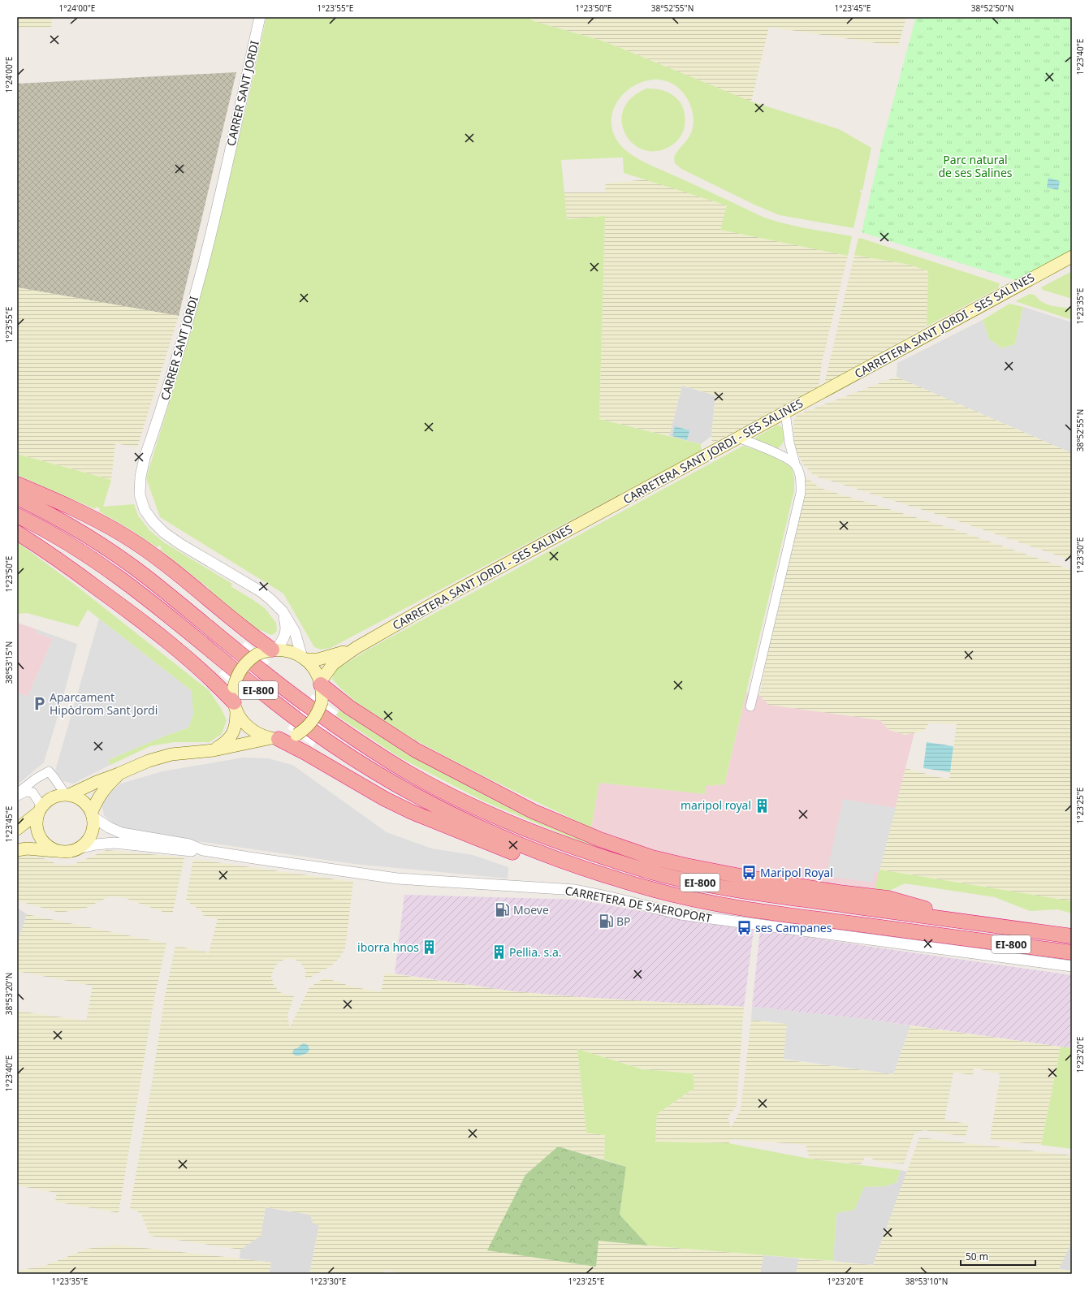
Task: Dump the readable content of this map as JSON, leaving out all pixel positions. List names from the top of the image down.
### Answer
{
  "streets": {
    "highway": ["EI-800"],
    "main road": ["CARRETERA SANT JORDI - SES SALINES"],
    "street": ["CARRER SANT JORDI", "CARRETERA DE S'AEROPORT"]
  },
  "crossings": [
    ["CARRER SANT JORDI", "CARRETERA SANT JORDI - SES SALINES"]
  ],
  "parks": ["Parc natural de ses Salines"],
  "places": {
    "parking": ["Aparcament Hipòdrom Sant Jordi"],
    "building": ["maripol royal", "iborra hnos", "Pellia. s.a."],
    "bus stop": ["Maripol Royal", "ses Campanes"],
    "fuel station": ["Moeve", "BP"]
  },
  "scale_bar": "50 m",
  "coordinates": [
    "1°24'00\"E",
    "1°23'55\"E",
    "1°23'50\"E",
    "38°52'55\"N",
    "1°23'45\"E",
    "38°52'50\"N",
    "1°23'40\"E",
    "1°23'35\"E",
    "1°23'30\"E",
    "38°53'15\"N",
    "1°23'25\"E",
    "38°53'20\"N",
    "1°23'20\"E",
    "38°53'10\"N"
  ]
}
